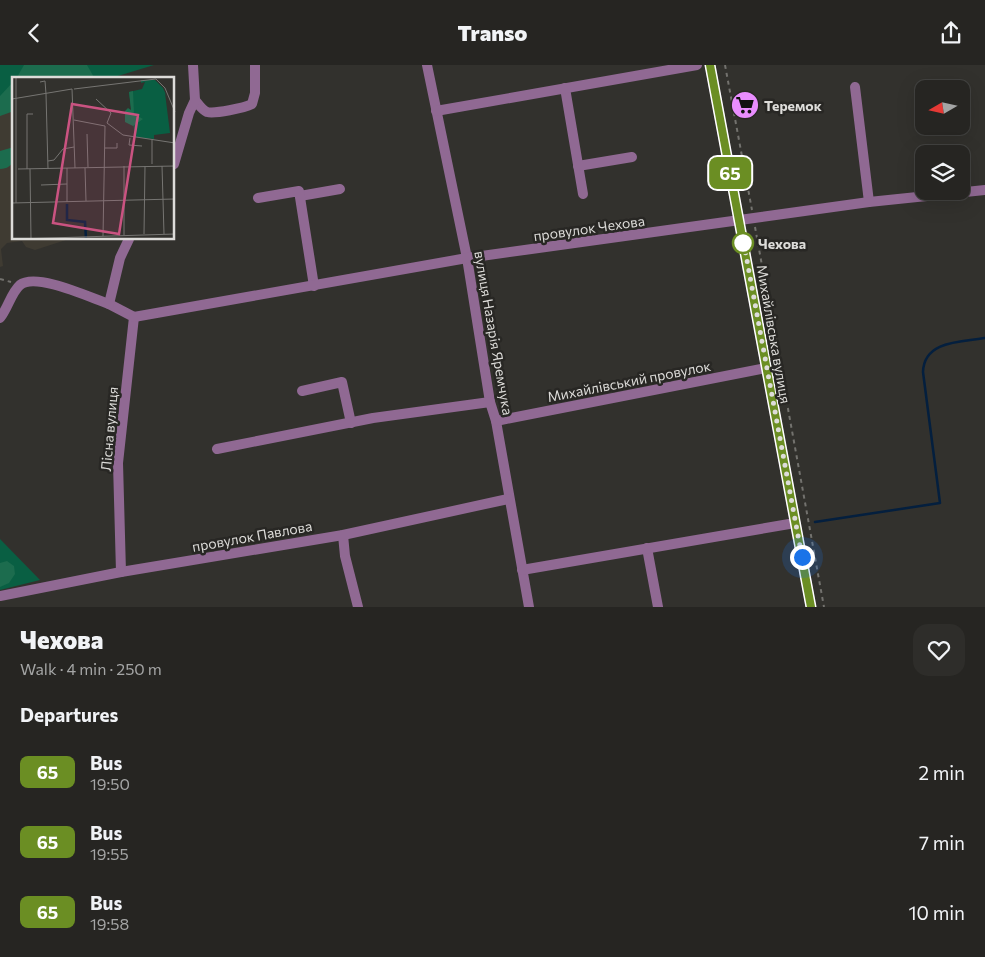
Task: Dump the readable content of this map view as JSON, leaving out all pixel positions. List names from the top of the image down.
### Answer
{
  "streets": {
    "main road": ["Михайлівська вулиця"],
    "street": [
      "провулок Чехова",
      "вулиця Назарія Яремчука",
      "Михайлівський провулок",
      "Лісна вулиця",
      "провулок Павлова"
    ]
  },
  "crossings": [
    ["провулок Чехова", "вулиця Назарія Яремчука"],
    ["провулок Чехова", "Михайлівська вулиця"],
    ["провулок Чехова", "Лісна вулиця"],
    ["вулиця Назарія Яремчука", "Михайлівський провулок"],
    ["вулиця Назарія Яремчука", "провулок Павлова"],
    ["Михайлівська вулиця", "Михайлівський провулок"],
    ["Лісна вулиця", "провулок Павлова"]
  ],
  "places": {
    "supermarket": ["Теремок"],
    "other": ["Чехова"]
  },
  "lines": ["bus line 65"],
  "north": "left",
  "page": {
    "header": "Transo",
    "on_map": "65",
    "heading": [
      ["Чехова", "Walk · 4 min · 250 m"],
      "Departures"
    ],
    "list": [
      {
        "mark": "65",
        "name": "Bus",
        "note": "19:50",
        "value": "2 min"
      },
      {
        "mark": "65",
        "name": "Bus",
        "note": "19:55",
        "value": "7 min"
      },
      {
        "mark": "65",
        "name": "Bus",
        "note": "19:58",
        "value": "10 min"
      }
    ]
  }
}
